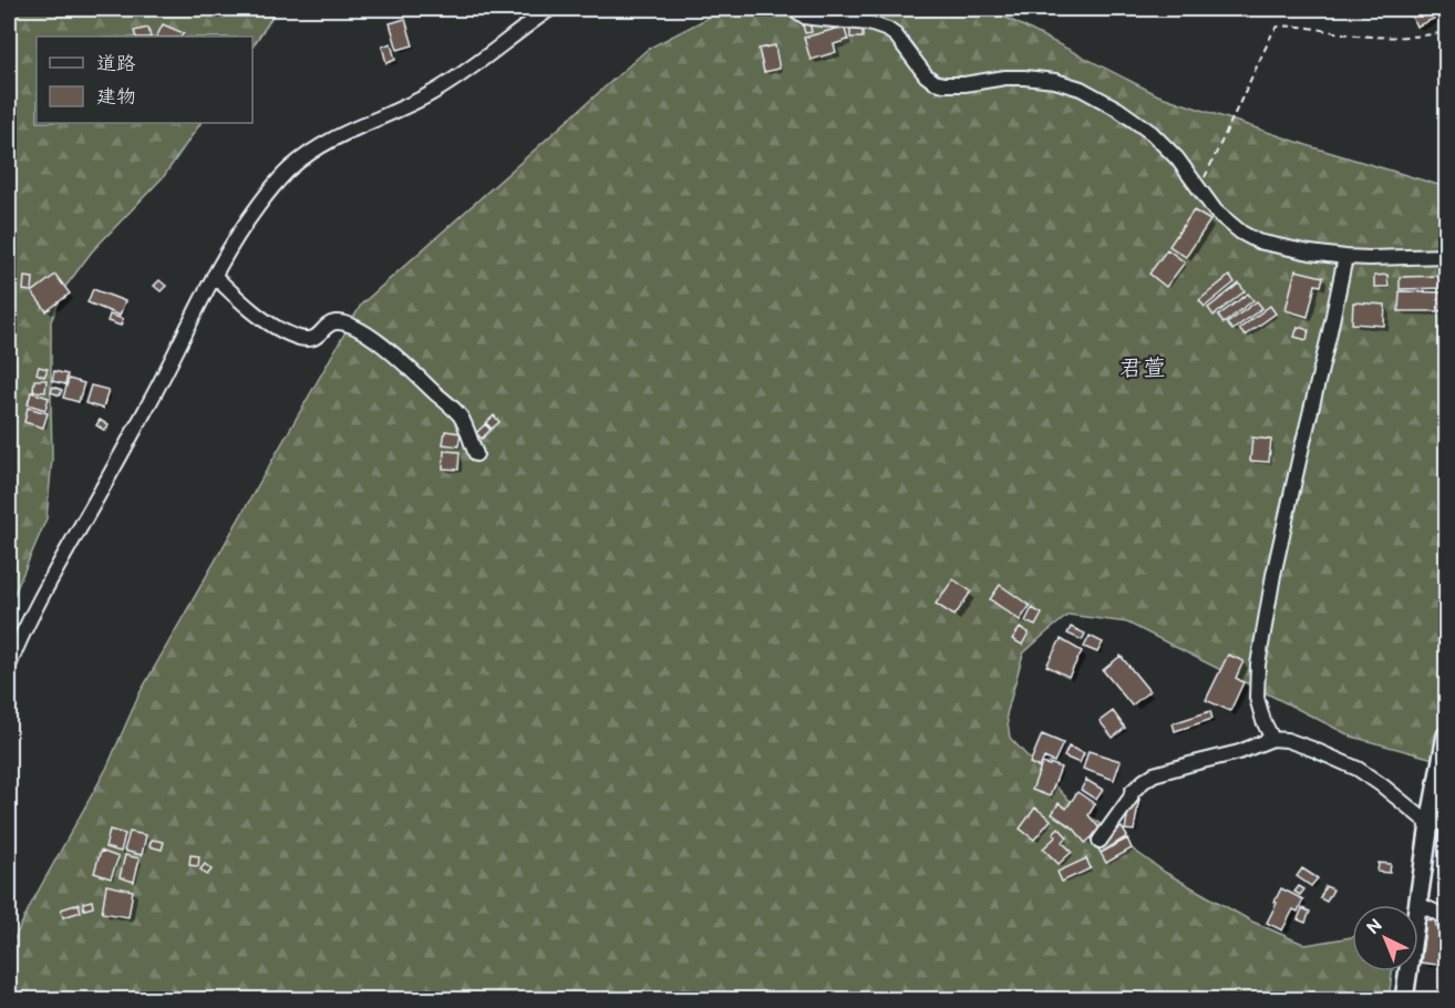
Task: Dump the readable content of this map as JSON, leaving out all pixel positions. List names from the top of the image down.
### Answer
{
  "districts": ["君萱"],
  "legend": ["道路", "建物"],
  "north": "top left"
}
